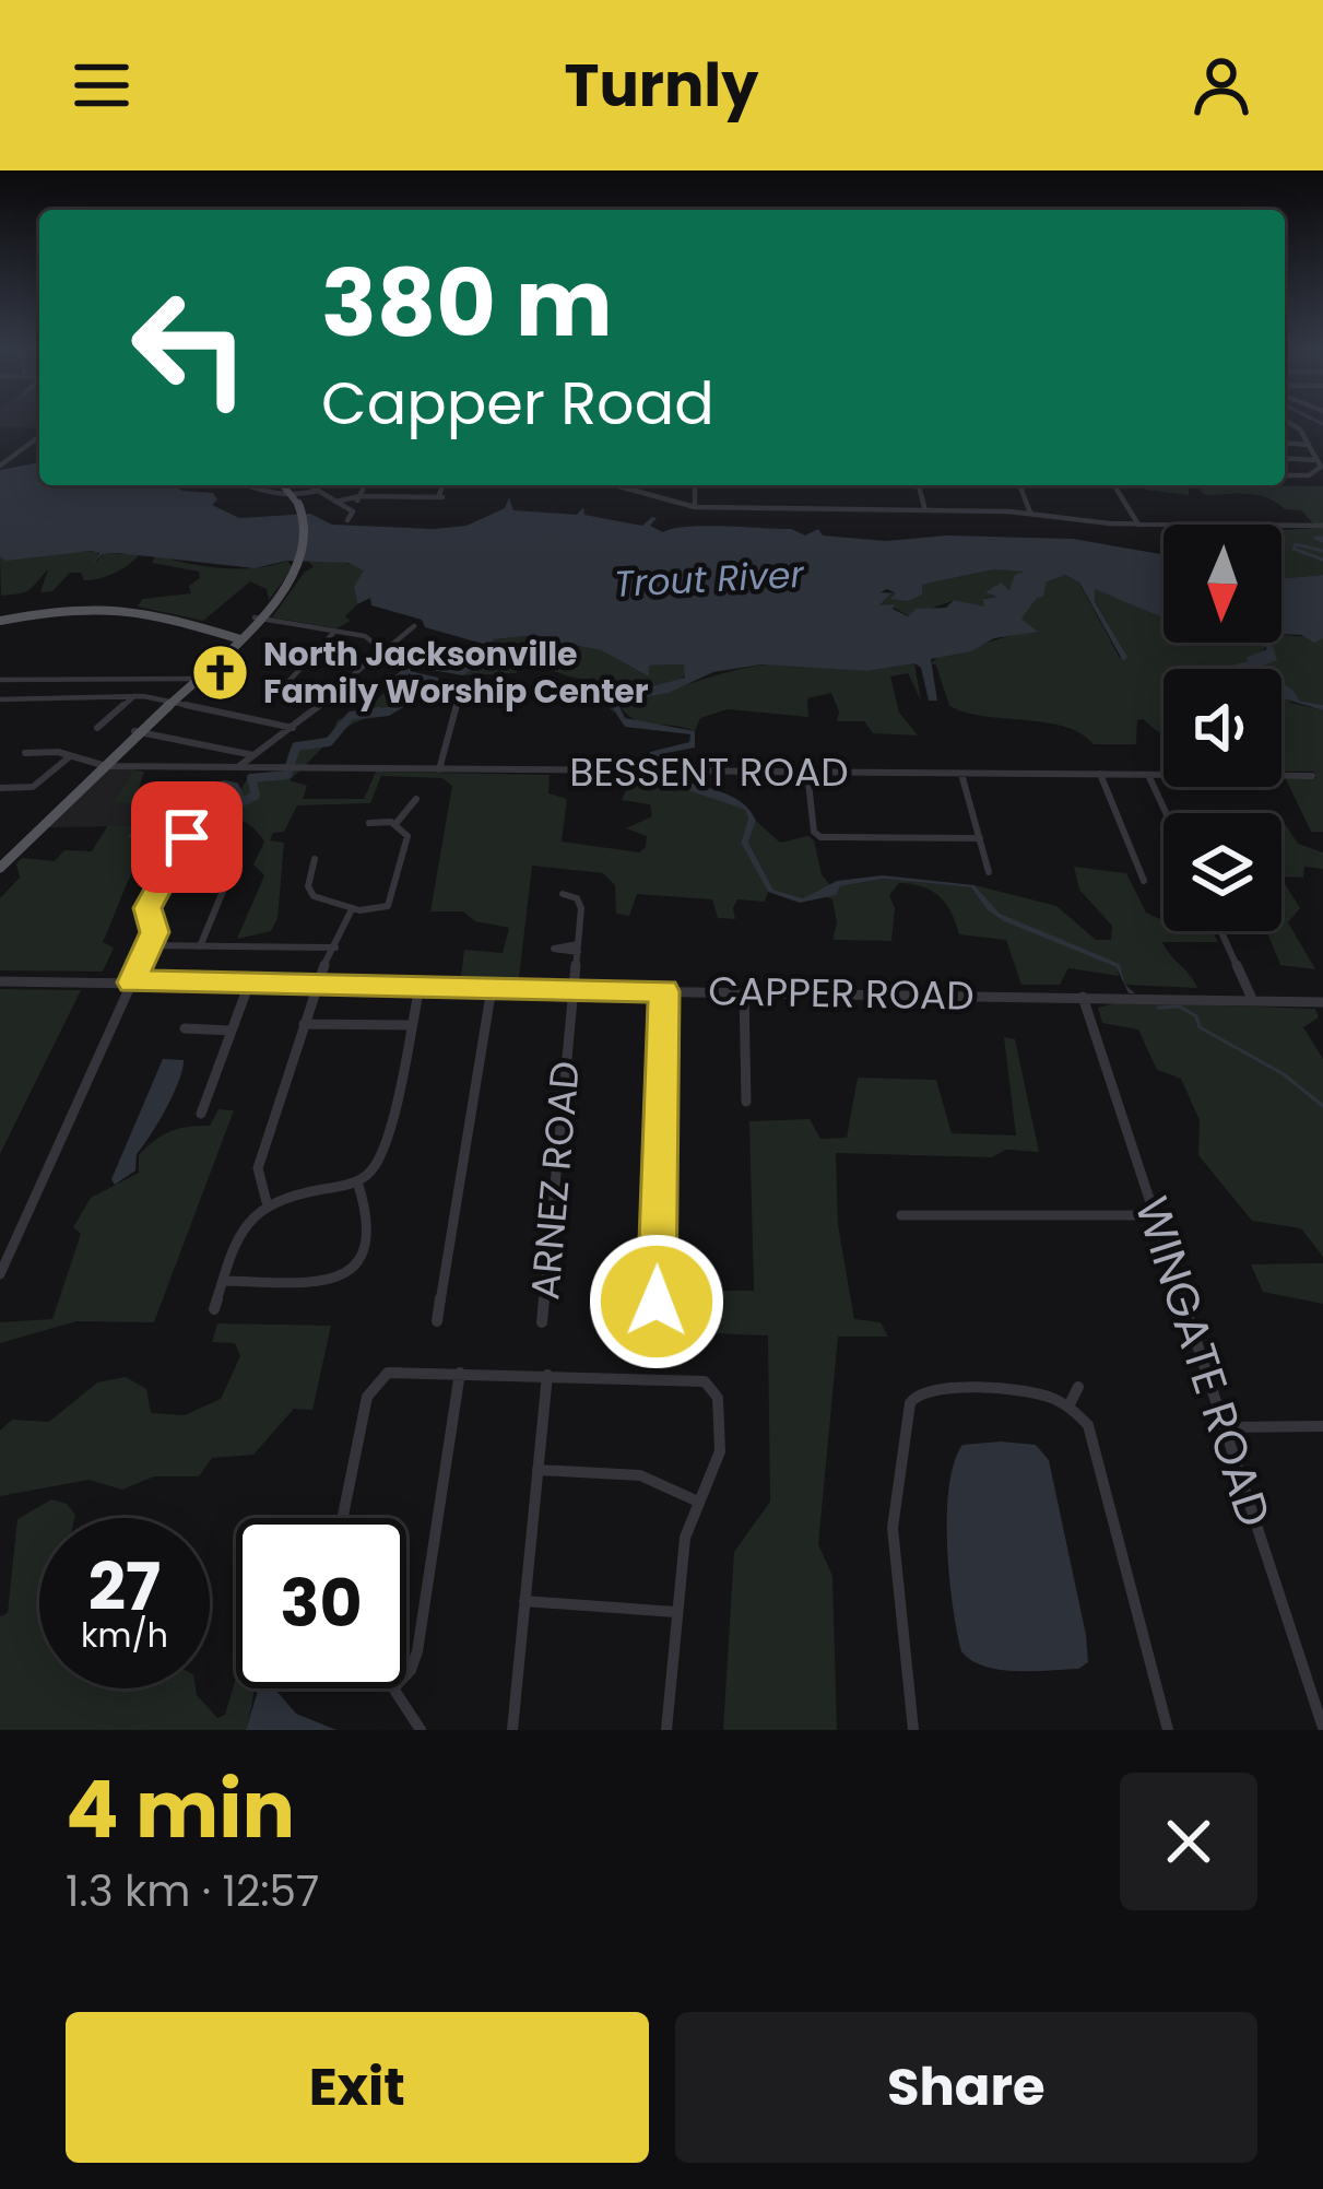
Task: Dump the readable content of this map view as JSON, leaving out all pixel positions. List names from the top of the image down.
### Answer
{
  "streets": {
    "street": [
      "BESSENT ROAD",
      "CAPPER ROAD",
      "ARNEZ ROAD",
      "WINGATE ROAD"
    ]
  },
  "crossings": [
    ["CAPPER ROAD", "ARNEZ ROAD"],
    ["CAPPER ROAD", "WINGATE ROAD"]
  ],
  "water": ["Trout River"],
  "places": {
    "church": ["North Jacksonville Family Worship Center"]
  },
  "north": "bottom",
  "page": {
    "header": "Turnly",
    "turn": ["380 m", "Capper Road"],
    "speed": "27 km/h",
    "limit": "30",
    "heading": ["4 min", "1.3 km · 12:57"],
    "buttons": ["Exit", "Share"]
  }
}
